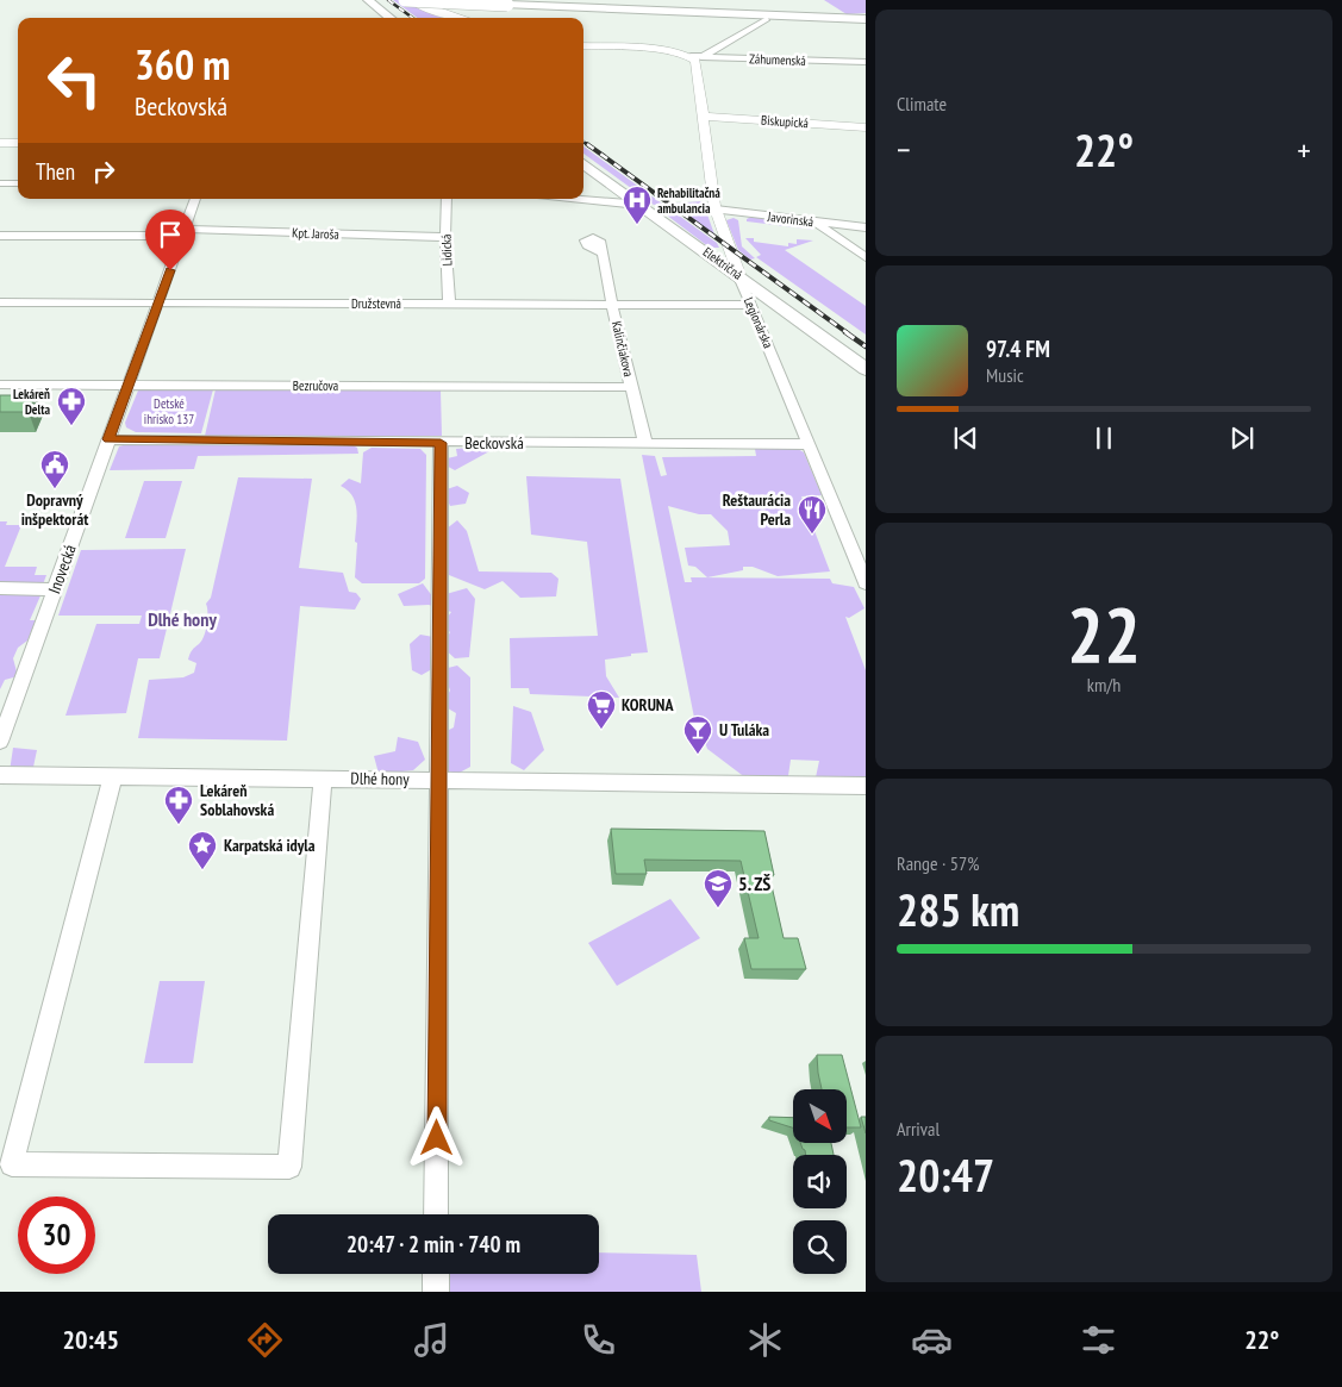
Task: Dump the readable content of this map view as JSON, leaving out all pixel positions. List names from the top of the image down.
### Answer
{
  "streets": {
    "main road": ["Električná"],
    "street": [
      "Záhumenská",
      "Biskupická",
      "Javorinská",
      "Kpt. Jaroša",
      "Lidická",
      "Družstevná",
      "Legionárska",
      "Kalinčiakova",
      "Bezručova",
      "Beckovská",
      "Inovecká",
      "Dlhé hony"
    ]
  },
  "crossings": [
    ["Záhumenská", "Legionárska"],
    ["Biskupická", "Legionárska"],
    ["Javorinská", "Legionárska"],
    ["Kpt. Jaroša", "Lidická"],
    ["Kpt. Jaroša", "Inovecká"],
    ["Lidická", "Družstevná"],
    ["Električná", "Legionárska"],
    ["Družstevná", "Legionárska"],
    ["Družstevná", "Kalinčiakova"],
    ["Družstevná", "Inovecká"],
    ["Legionárska", "Beckovská"],
    ["Kalinčiakova", "Bezručova"],
    ["Kalinčiakova", "Beckovská"],
    ["Bezručova", "Inovecká"],
    ["Beckovská", "Inovecká"]
  ],
  "districts": ["Dlhé hony"],
  "parks": ["Detské ihrisko 137"],
  "places": {
    "hospital": ["Rehabilitačná ambulancia"],
    "pharmacy": ["Lekáreň Delta", "Lekáreň Soblahovská"],
    "public building": ["Dopravný inšpektorát"],
    "restaurant": ["Reštaurácia Perla"],
    "supermarket": ["KORUNA"],
    "bar": ["U Tuláka"],
    "place": ["Karpatská idyla"],
    "school or university": ["5. ZŠ"]
  },
  "north": "bottom right",
  "page": {
    "tile": [
      "Climate",
      ["22", "km/h"],
      ["Range · 57%", "285 km"],
      ["Arrival", "20:47"]
    ],
    "turn": ["360 m", "Beckovská"],
    "heat": ["−", "22°", "+"],
    "then": "Then",
    "song": ["97.4 FM", "Music"],
    "limit": "30",
    "trip": "20:47 · 2 min · 740 m",
    "tabs": ["20:45", "22°"]
  }
}
